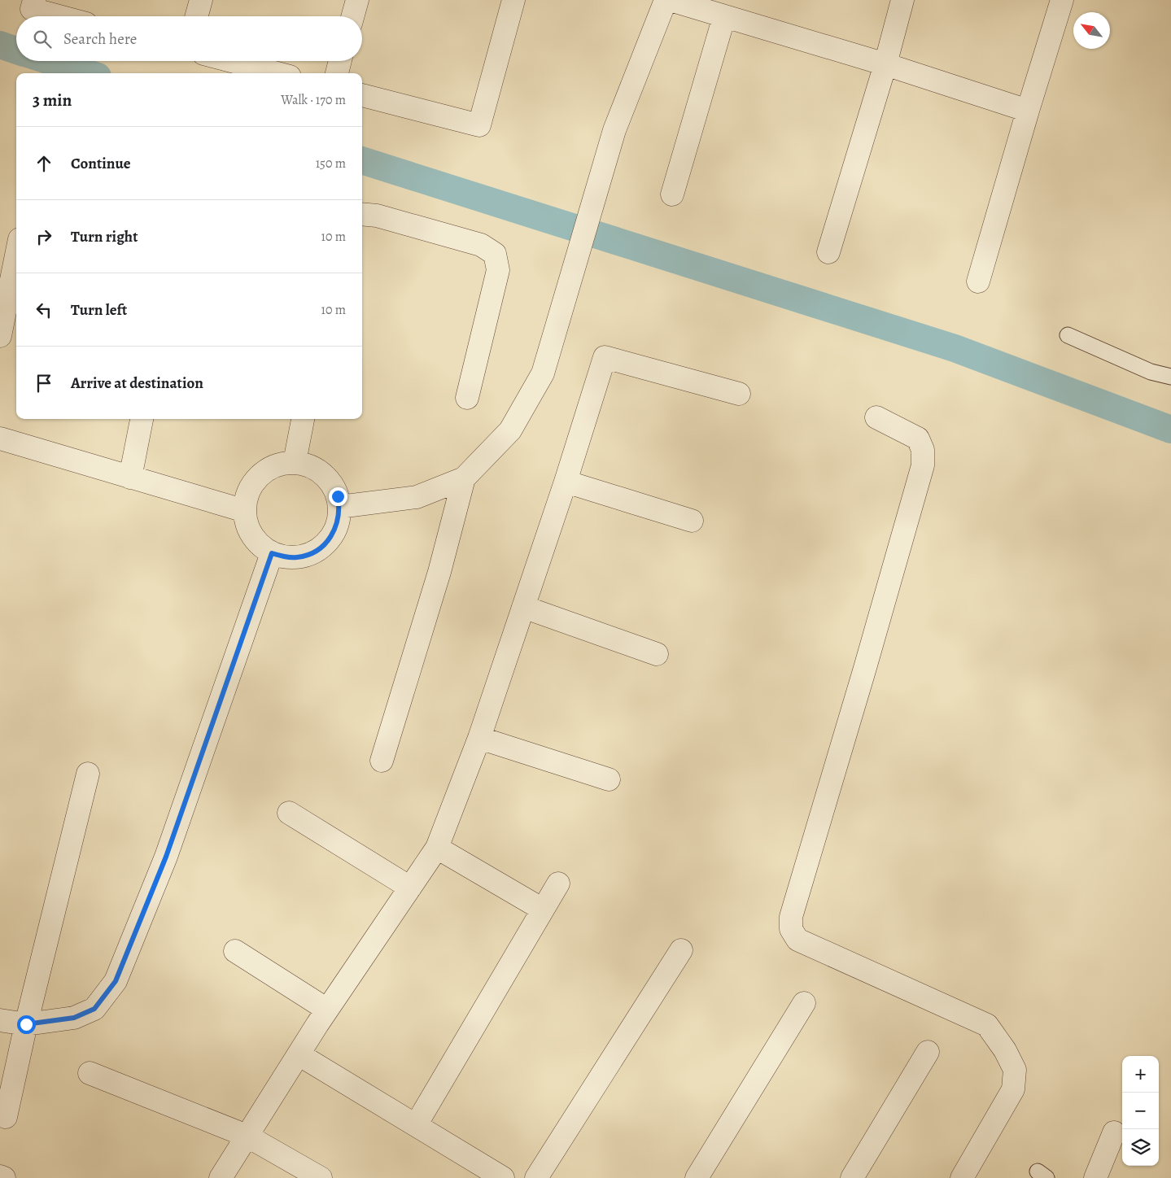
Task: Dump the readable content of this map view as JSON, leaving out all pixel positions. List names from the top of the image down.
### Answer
{
  "north": "top left",
  "page": {
    "search": "Search here",
    "heading": ["3 min", "Walk · 170 m"],
    "list": [
      ["Continue", "150 m"],
      ["Turn right", "10 m"],
      ["Turn left", "10 m"],
      "Arrive at destination"
    ],
    "map_buttons": ["+", "−"]
  }
}
